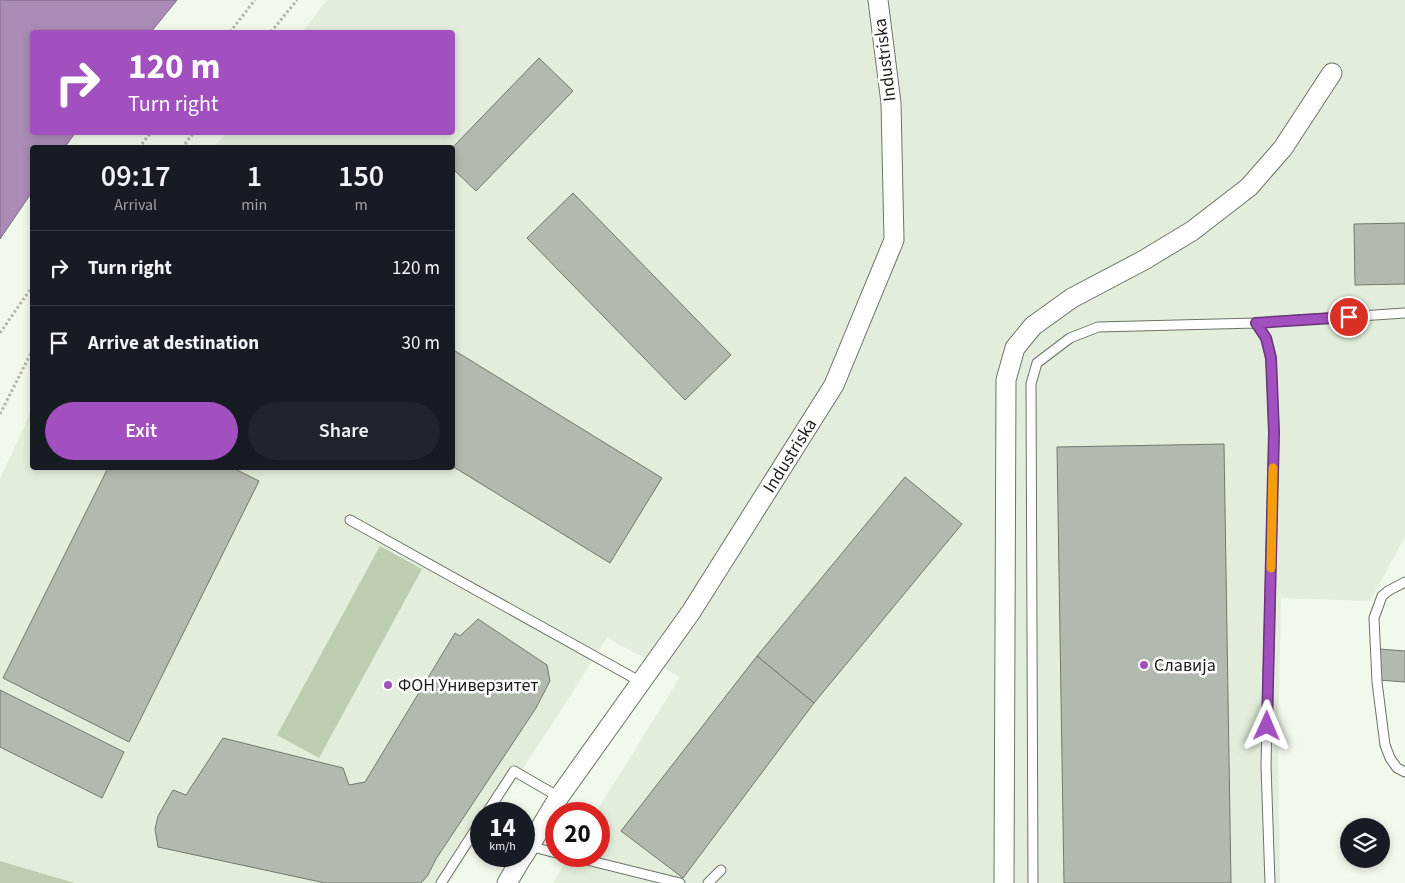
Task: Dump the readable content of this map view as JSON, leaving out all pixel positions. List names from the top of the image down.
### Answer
{
  "streets": {
    "street": ["Industriska"]
  },
  "places": ["Славија", "ФОН Универзитет"],
  "page": {
    "turn": ["120 m", "Turn right"],
    "eta": [
      "09:17",
      "Arrival",
      "1",
      "min",
      "150",
      "m"
    ],
    "list": [
      {
        "name": "Turn right",
        "value": "120 m"
      },
      {
        "name": "Arrive at destination",
        "value": "30 m"
      }
    ],
    "buttons": ["Exit", "Share"],
    "speed": "14 km/h",
    "limit": "20"
  }
}
